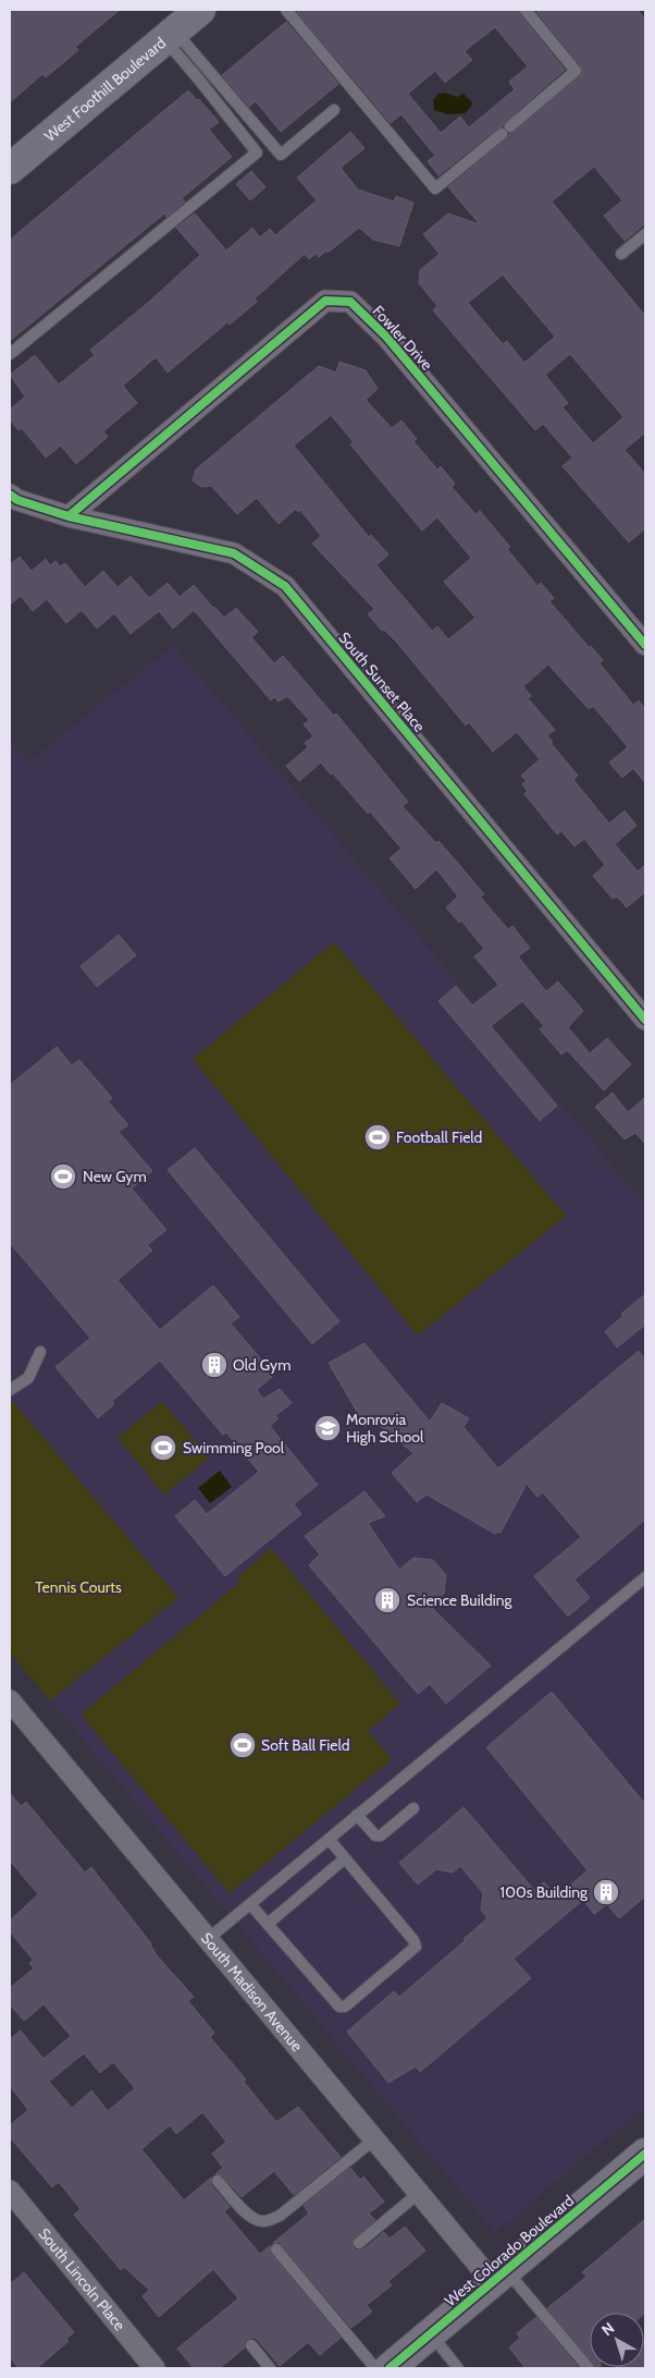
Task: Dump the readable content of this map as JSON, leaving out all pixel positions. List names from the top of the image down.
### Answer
{
  "streets": {
    "street": [
      "West Foothill Boulevard",
      "Fowler Drive",
      "South Sunset Place",
      "South Madison Avenue",
      "West Colorado Boulevard",
      "South Lincoln Place"
    ]
  },
  "crossings": [
    ["Fowler Drive", "South Sunset Place"],
    ["South Madison Avenue", "West Colorado Boulevard"]
  ],
  "parks": ["Tennis Courts"],
  "places": {
    "sports": [
      "Football Field",
      "New Gym",
      "Swimming Pool",
      "Soft Ball Field"
    ],
    "building": ["Old Gym", "Science Building", "100s Building"],
    "school or university": ["Monrovia High School"]
  },
  "north": "top left"
}
